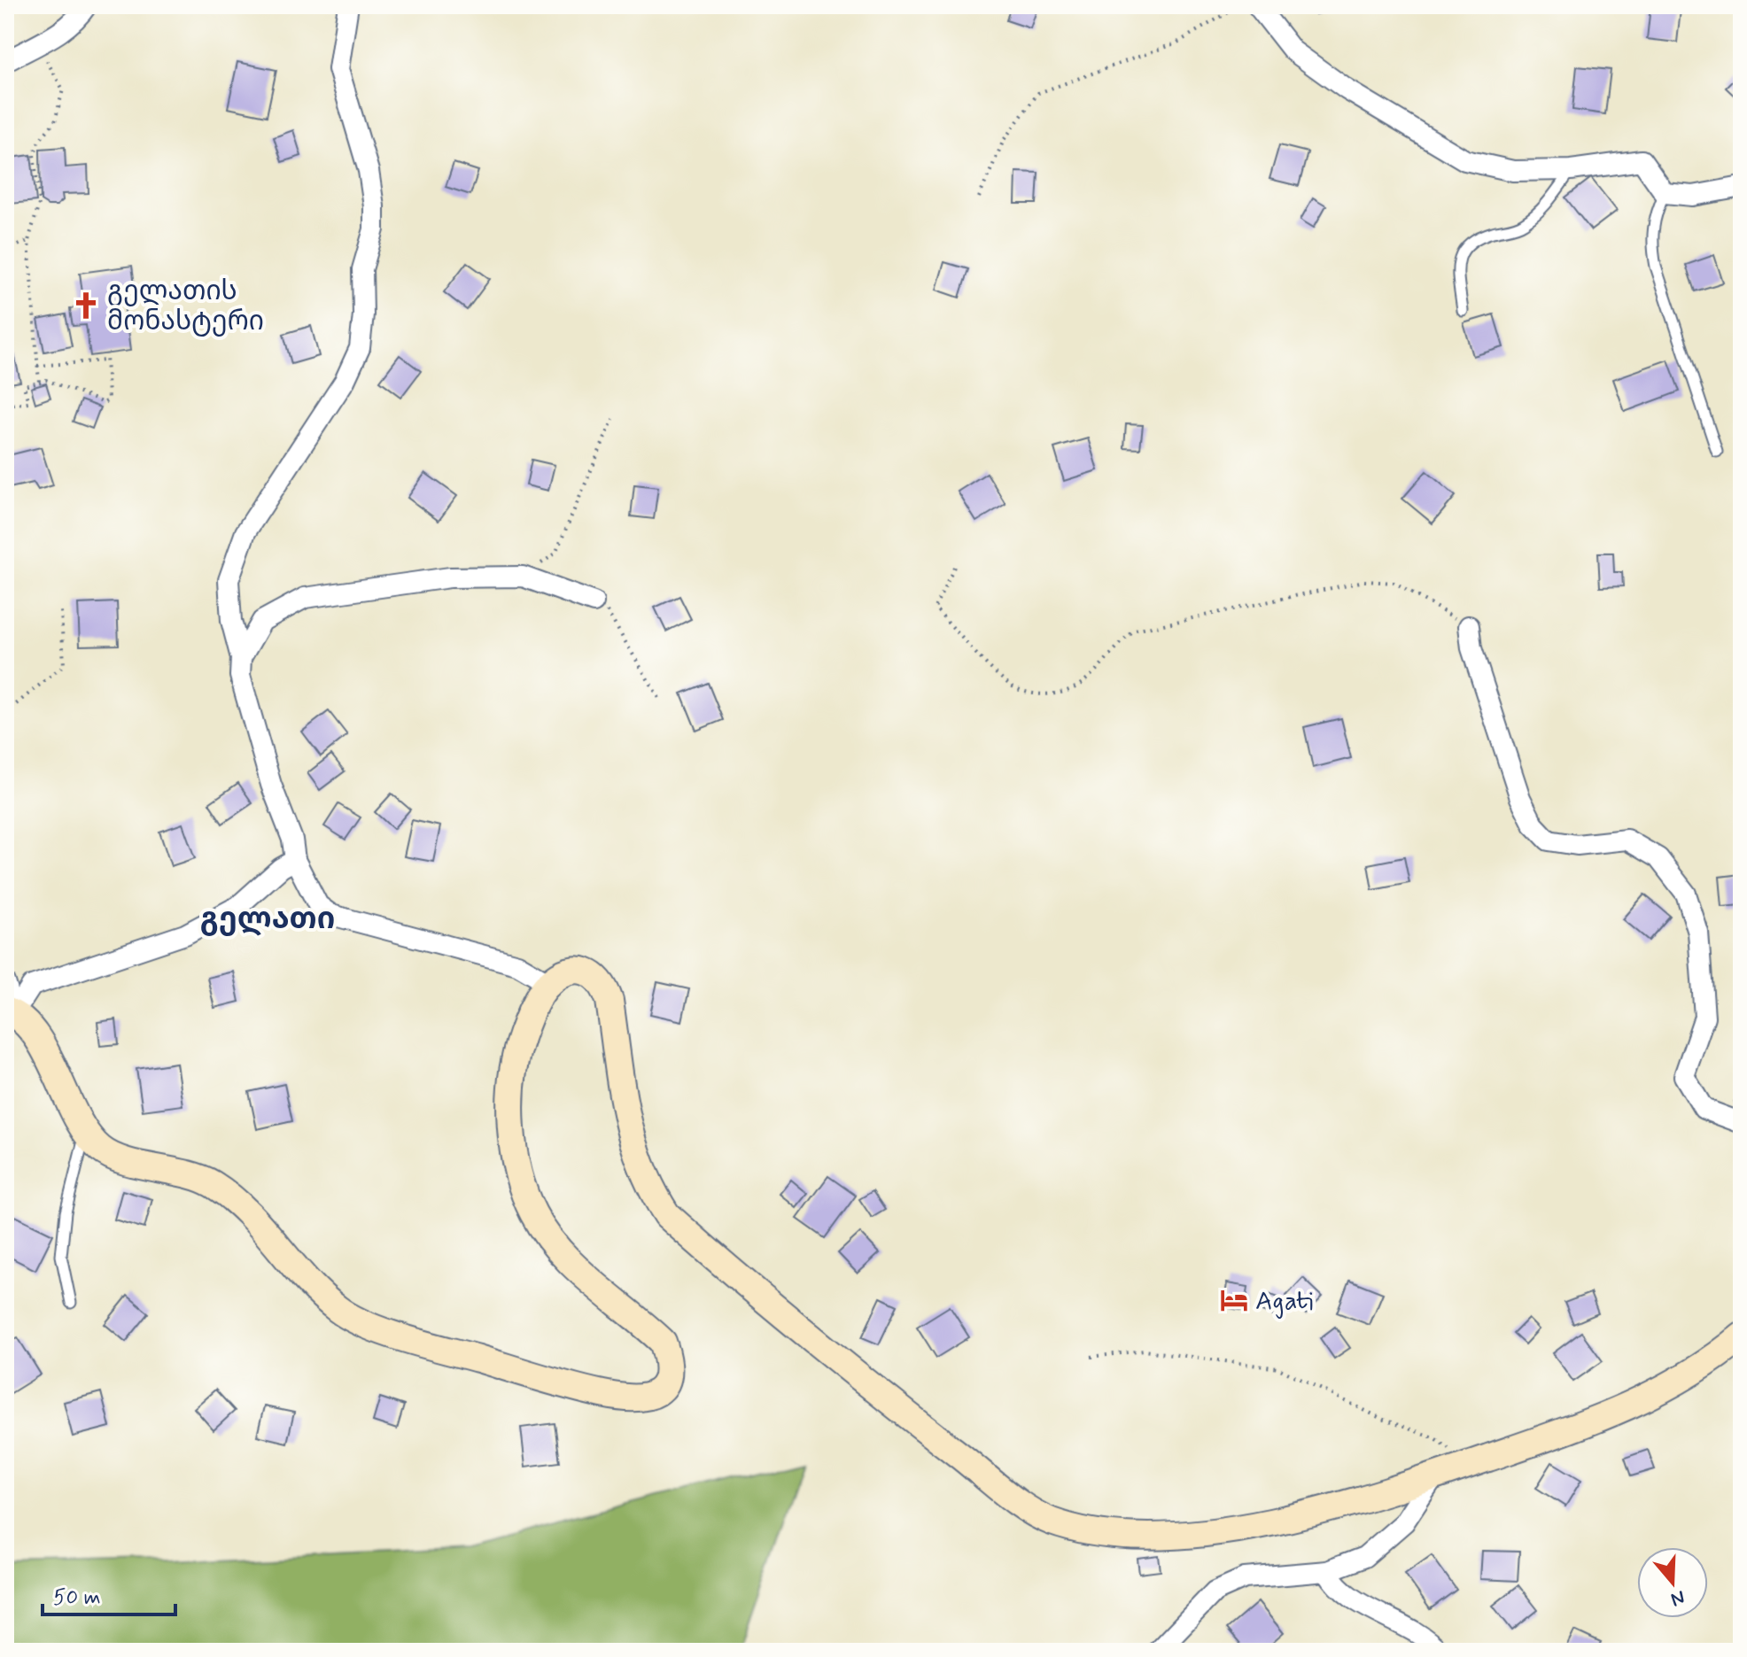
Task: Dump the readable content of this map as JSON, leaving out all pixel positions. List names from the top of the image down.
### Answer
{
  "districts": ["გელათი"],
  "places": {
    "church": ["გელათის მონასტერი"],
    "hotel": ["Agati"]
  },
  "scale_bar": "50 m",
  "north": "bottom"
}
